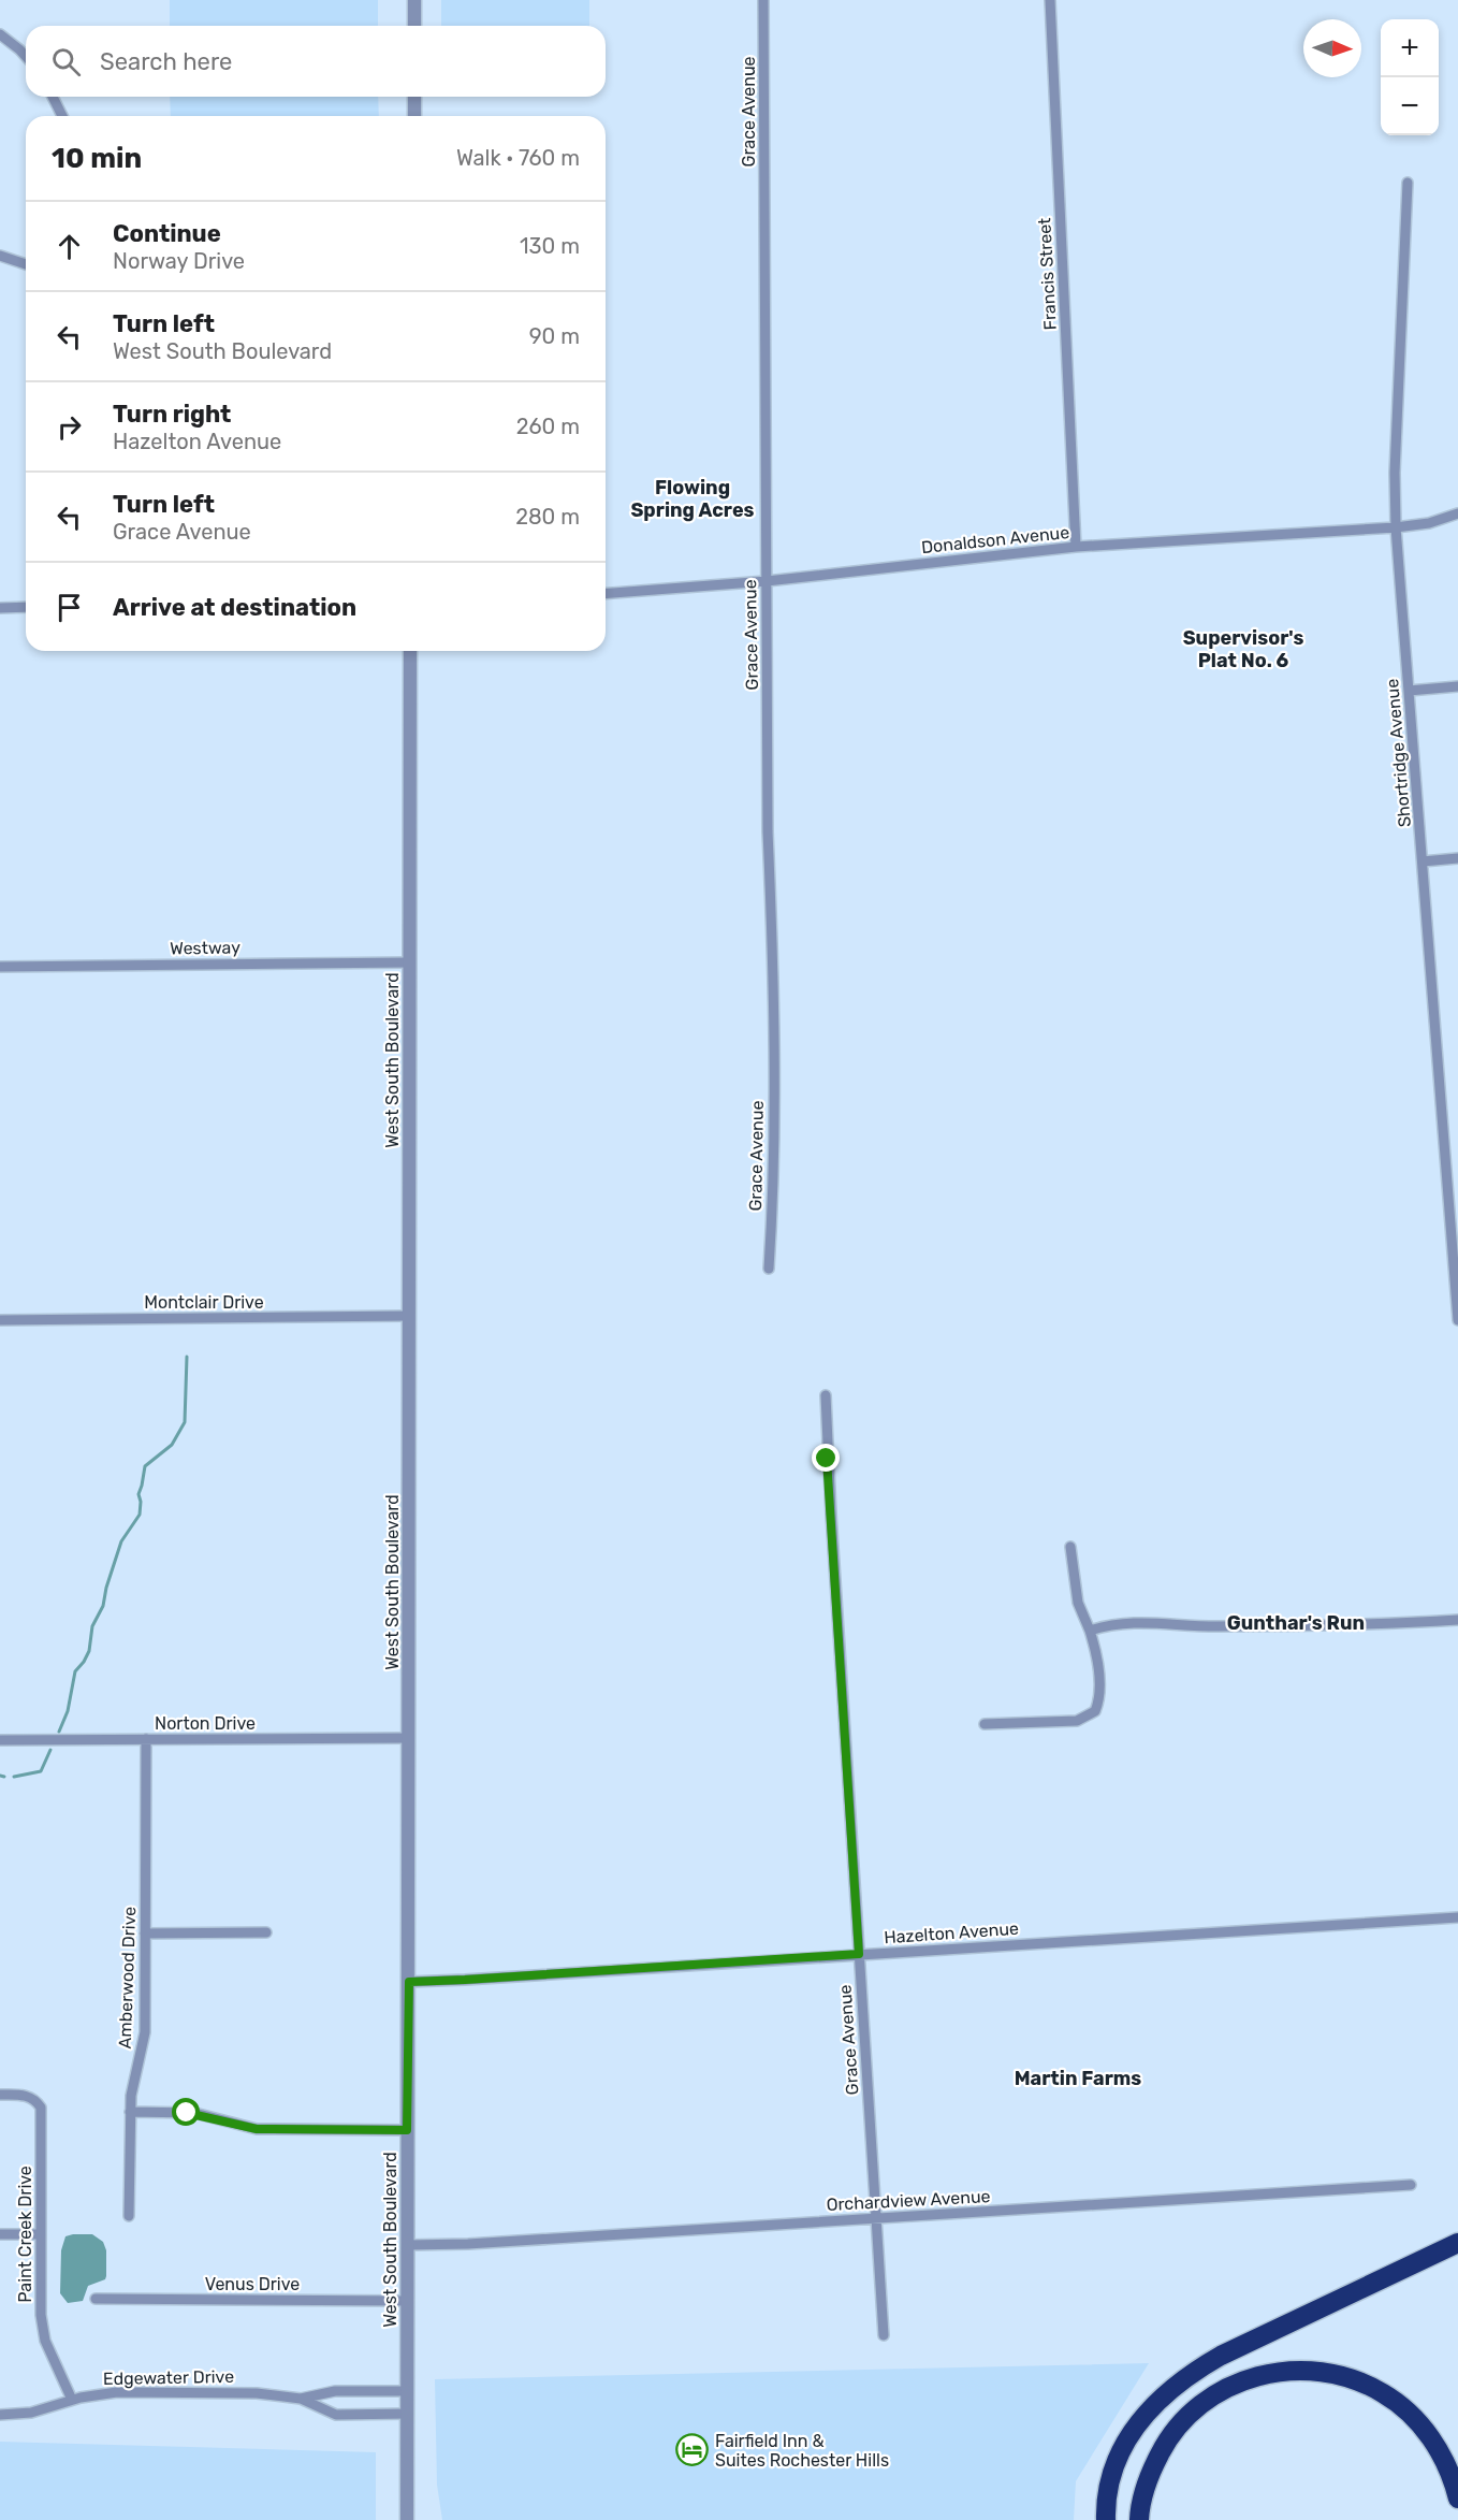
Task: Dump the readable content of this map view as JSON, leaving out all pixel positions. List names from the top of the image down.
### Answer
{
  "streets": {
    "street": [
      "Grace Avenue",
      "Francis Street",
      "Donaldson Avenue",
      "Shortridge Avenue",
      "Westway",
      "West South Boulevard",
      "Montclair Drive",
      "Norton Drive",
      "Hazelton Avenue",
      "Amberwood Drive",
      "Orchardview Avenue",
      "Paint Creek Drive",
      "Venus Drive",
      "Edgewater Drive"
    ]
  },
  "crossings": [
    ["Grace Avenue", "Donaldson Avenue"],
    ["Grace Avenue", "Hazelton Avenue"],
    ["Grace Avenue", "Orchardview Avenue"],
    ["Francis Street", "Donaldson Avenue"],
    ["Donaldson Avenue", "Shortridge Avenue"],
    ["Westway", "West South Boulevard"],
    ["West South Boulevard", "Montclair Drive"],
    ["West South Boulevard", "Norton Drive"],
    ["West South Boulevard", "Hazelton Avenue"],
    ["West South Boulevard", "Orchardview Avenue"],
    ["West South Boulevard", "Venus Drive"],
    ["West South Boulevard", "Edgewater Drive"],
    ["Norton Drive", "Amberwood Drive"],
    ["Paint Creek Drive", "Edgewater Drive"]
  ],
  "districts": [
    "Flowing Spring Acres",
    "Supervisor's Plat No. 6",
    "Gunthar's Run",
    "Martin Farms"
  ],
  "places": {
    "hotel": ["Fairfield Inn & Suites Rochester Hills"]
  },
  "north": "right",
  "page": {
    "map_buttons": ["+", "−"],
    "search": "Search here",
    "heading": ["10 min", "Walk · 760 m"],
    "list": [
      ["Continue", "Norway Drive", "130 m"],
      ["Turn left", "West South Boulevard", "90 m"],
      ["Turn right", "Hazelton Avenue", "260 m"],
      ["Turn left", "Grace Avenue", "280 m"],
      "Arrive at destination"
    ]
  }
}
